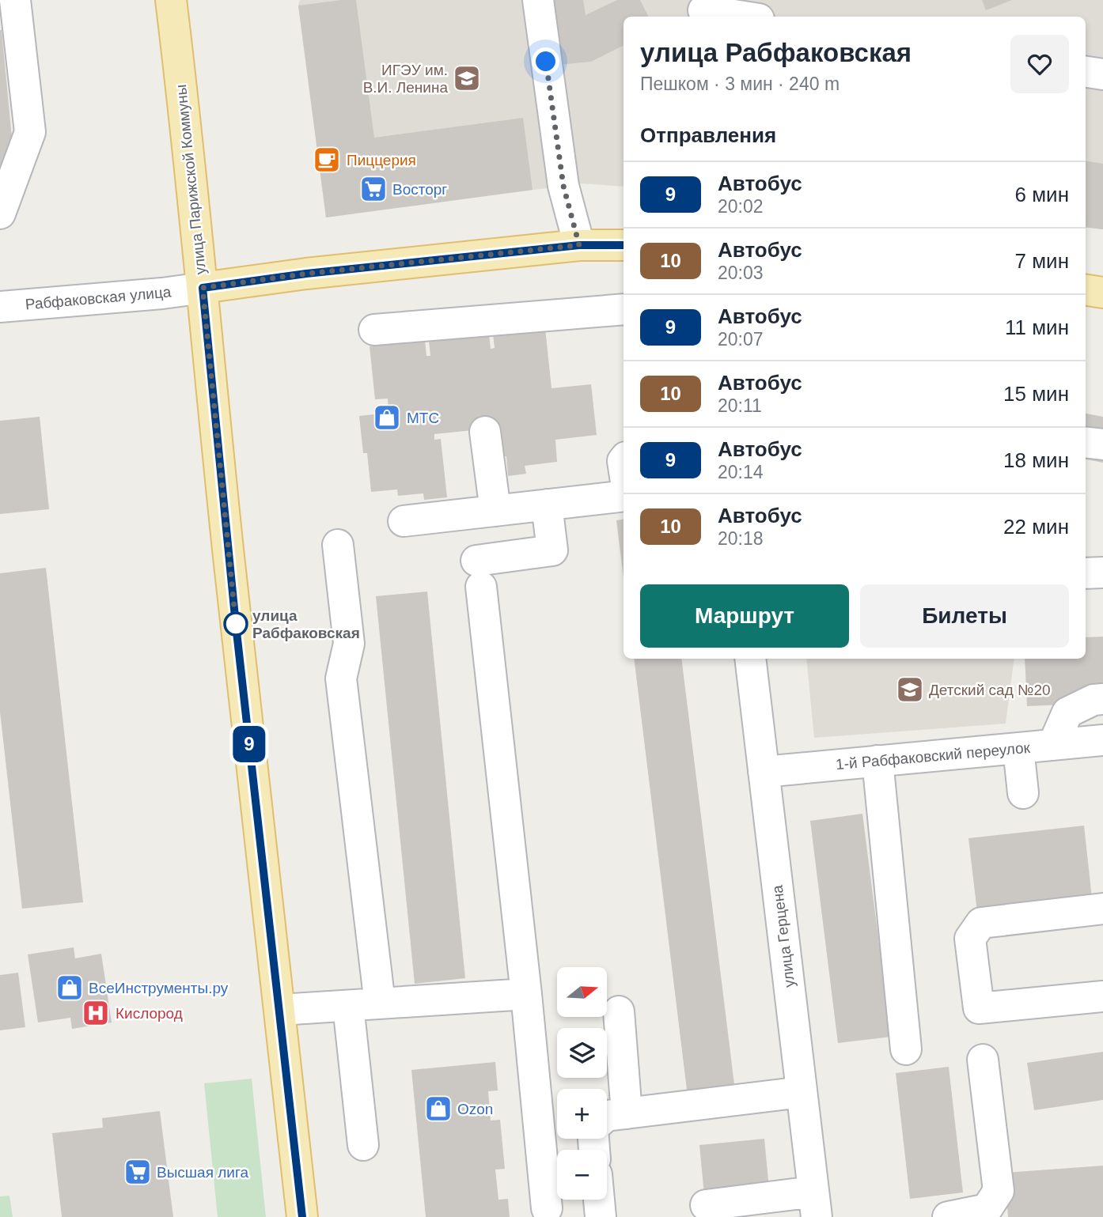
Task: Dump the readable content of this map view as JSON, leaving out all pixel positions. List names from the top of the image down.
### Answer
{
  "streets": {
    "main road": ["улица Парижской Коммуны", "Рабфаковская улица"],
    "street": ["1-й Рабфаковский переулок", "улица Герцена"]
  },
  "crossings": [
    ["улица Парижской Коммуны", "Рабфаковская улица"],
    ["1-й Рабфаковский переулок", "улица Герцена"]
  ],
  "places": {
    "school or university": ["ИГЭУ им. В.И. Ленина", "Детский сад №20"],
    "cafe": ["Пиццерия"],
    "supermarket": ["Восторг", "Высшая лига"],
    "shop": ["МТС", "ВсеИнструменты.ру", "Ozon"],
    "other": ["улица Рабфаковская"],
    "hospital": ["Кислород"]
  },
  "lines": ["bus line 9"],
  "north": "right",
  "page": {
    "on_map": "9",
    "heading": [
      ["улица Рабфаковская", "Пешком · 3 мин · 240 m"],
      "Отправления"
    ],
    "list": [
      {
        "mark": "9",
        "name": "Автобус",
        "note": "20:02",
        "value": "6 мин"
      },
      {
        "mark": "10",
        "name": "Автобус",
        "note": "20:03",
        "value": "7 мин"
      },
      {
        "mark": "9",
        "name": "Автобус",
        "note": "20:07",
        "value": "11 мин"
      },
      {
        "mark": "10",
        "name": "Автобус",
        "note": "20:11",
        "value": "15 мин"
      },
      {
        "mark": "9",
        "name": "Автобус",
        "note": "20:14",
        "value": "18 мин"
      },
      {
        "mark": "10",
        "name": "Автобус",
        "note": "20:18",
        "value": "22 мин"
      }
    ],
    "buttons": ["Маршрут", "Билеты"],
    "map_buttons": ["+", "−"]
  }
}
